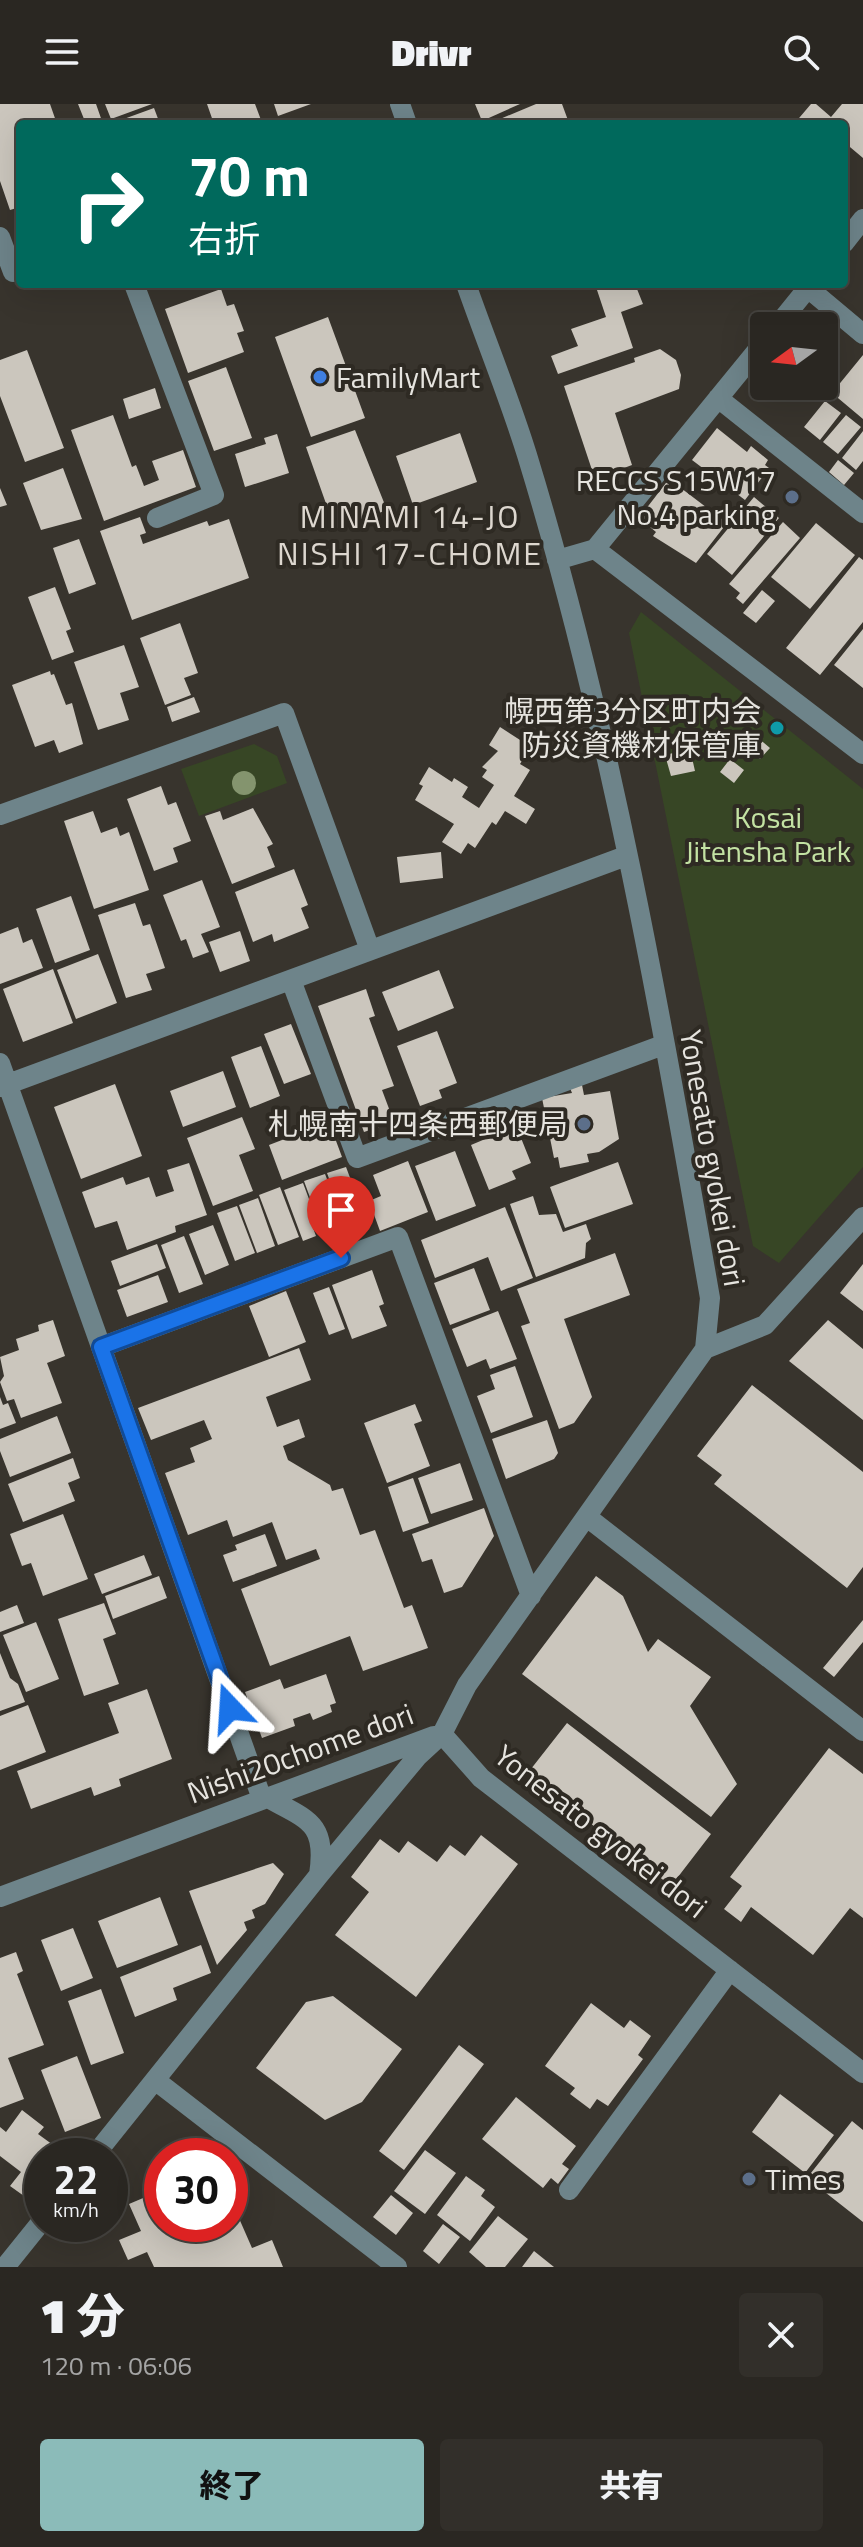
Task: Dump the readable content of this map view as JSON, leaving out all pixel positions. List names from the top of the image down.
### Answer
{
  "streets": {
    "street": ["Yonesato gyokei dori", "Nishi20chome dori"]
  },
  "crossings": [
    ["Yonesato gyokei dori", "Nishi20chome dori"]
  ],
  "districts": ["MINAMI 14-JO NISHI 17-CHOME"],
  "parks": ["Kosai Jitensha Park"],
  "places": [
    "FamilyMart",
    "RECCS S15W17 No.4 parking",
    "幌西第3分区町内会 防災資機材保管庫",
    "札幌南十四条西郵便局",
    "Times"
  ],
  "north": "left",
  "page": {
    "header": "Drivr",
    "turn": ["70 m", "右折"],
    "speed": "22 km/h",
    "limit": "30",
    "heading": ["1 分", "120 m · 06:06"],
    "buttons": ["終了", "共有"]
  }
}
